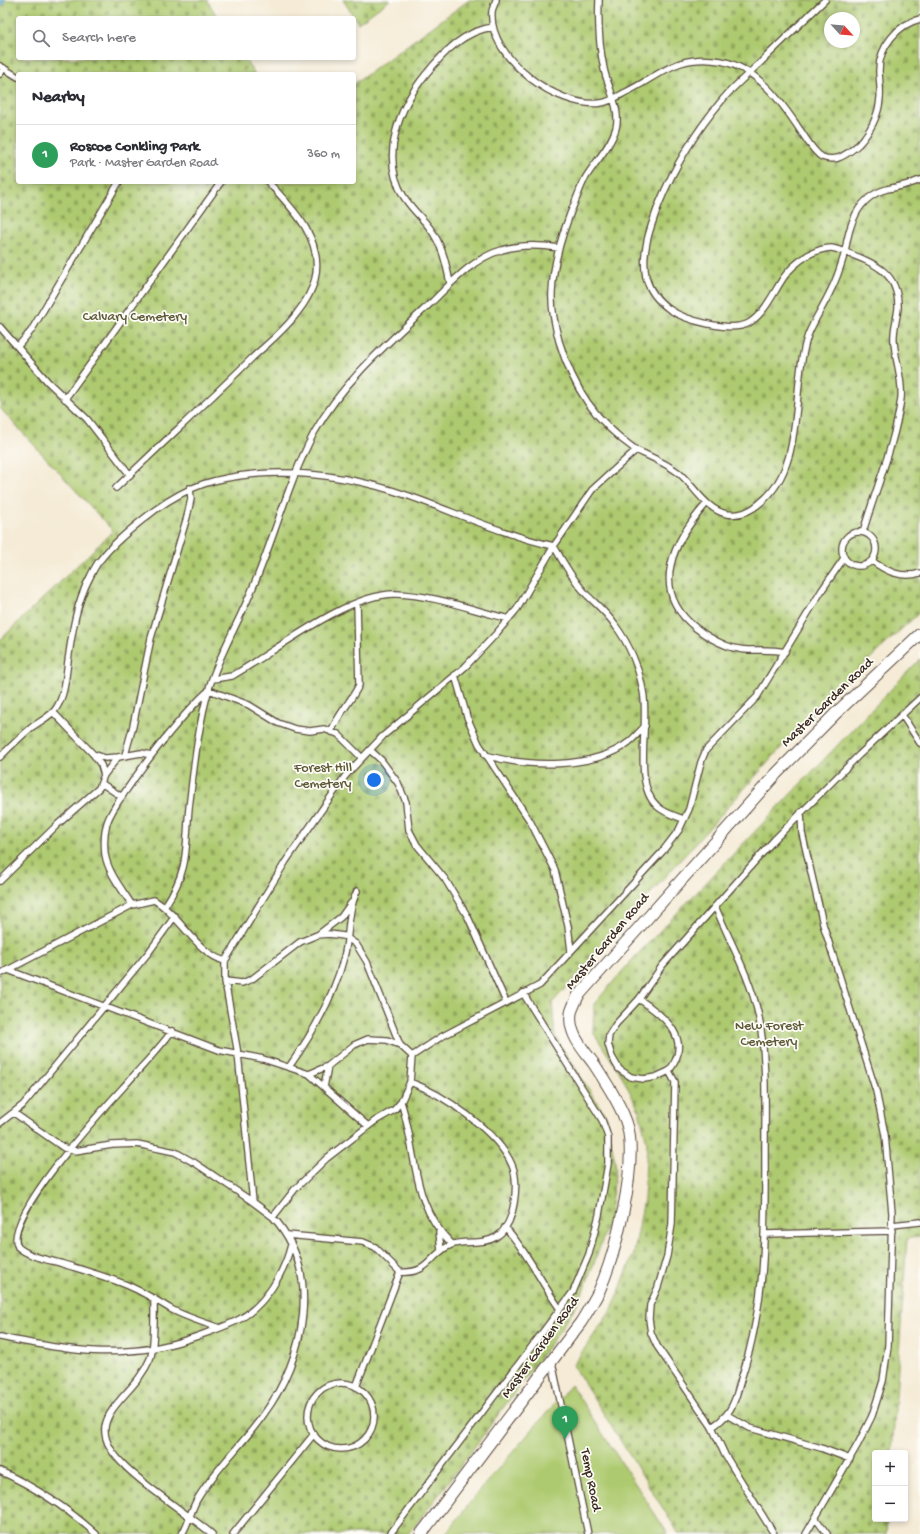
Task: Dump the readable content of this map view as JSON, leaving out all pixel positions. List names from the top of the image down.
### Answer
{
  "streets": {
    "street": ["Master Garden Road"],
    "lane": ["Temp Road"]
  },
  "crossings": [
    ["Master Garden Road", "Temp Road"]
  ],
  "parks": ["Calvary Cemetery", "Forest Hill Cemetery", "New Forest Cemetery"],
  "north": "bottom right",
  "page": {
    "search": "Search here",
    "heading": "Nearby",
    "list": [
      {
        "mark": "1",
        "name": "Roscoe Conkling Park",
        "note": "Park · Master Garden Road",
        "value": "360 m"
      }
    ],
    "pins": "1",
    "map_buttons": ["+", "−"]
  }
}
